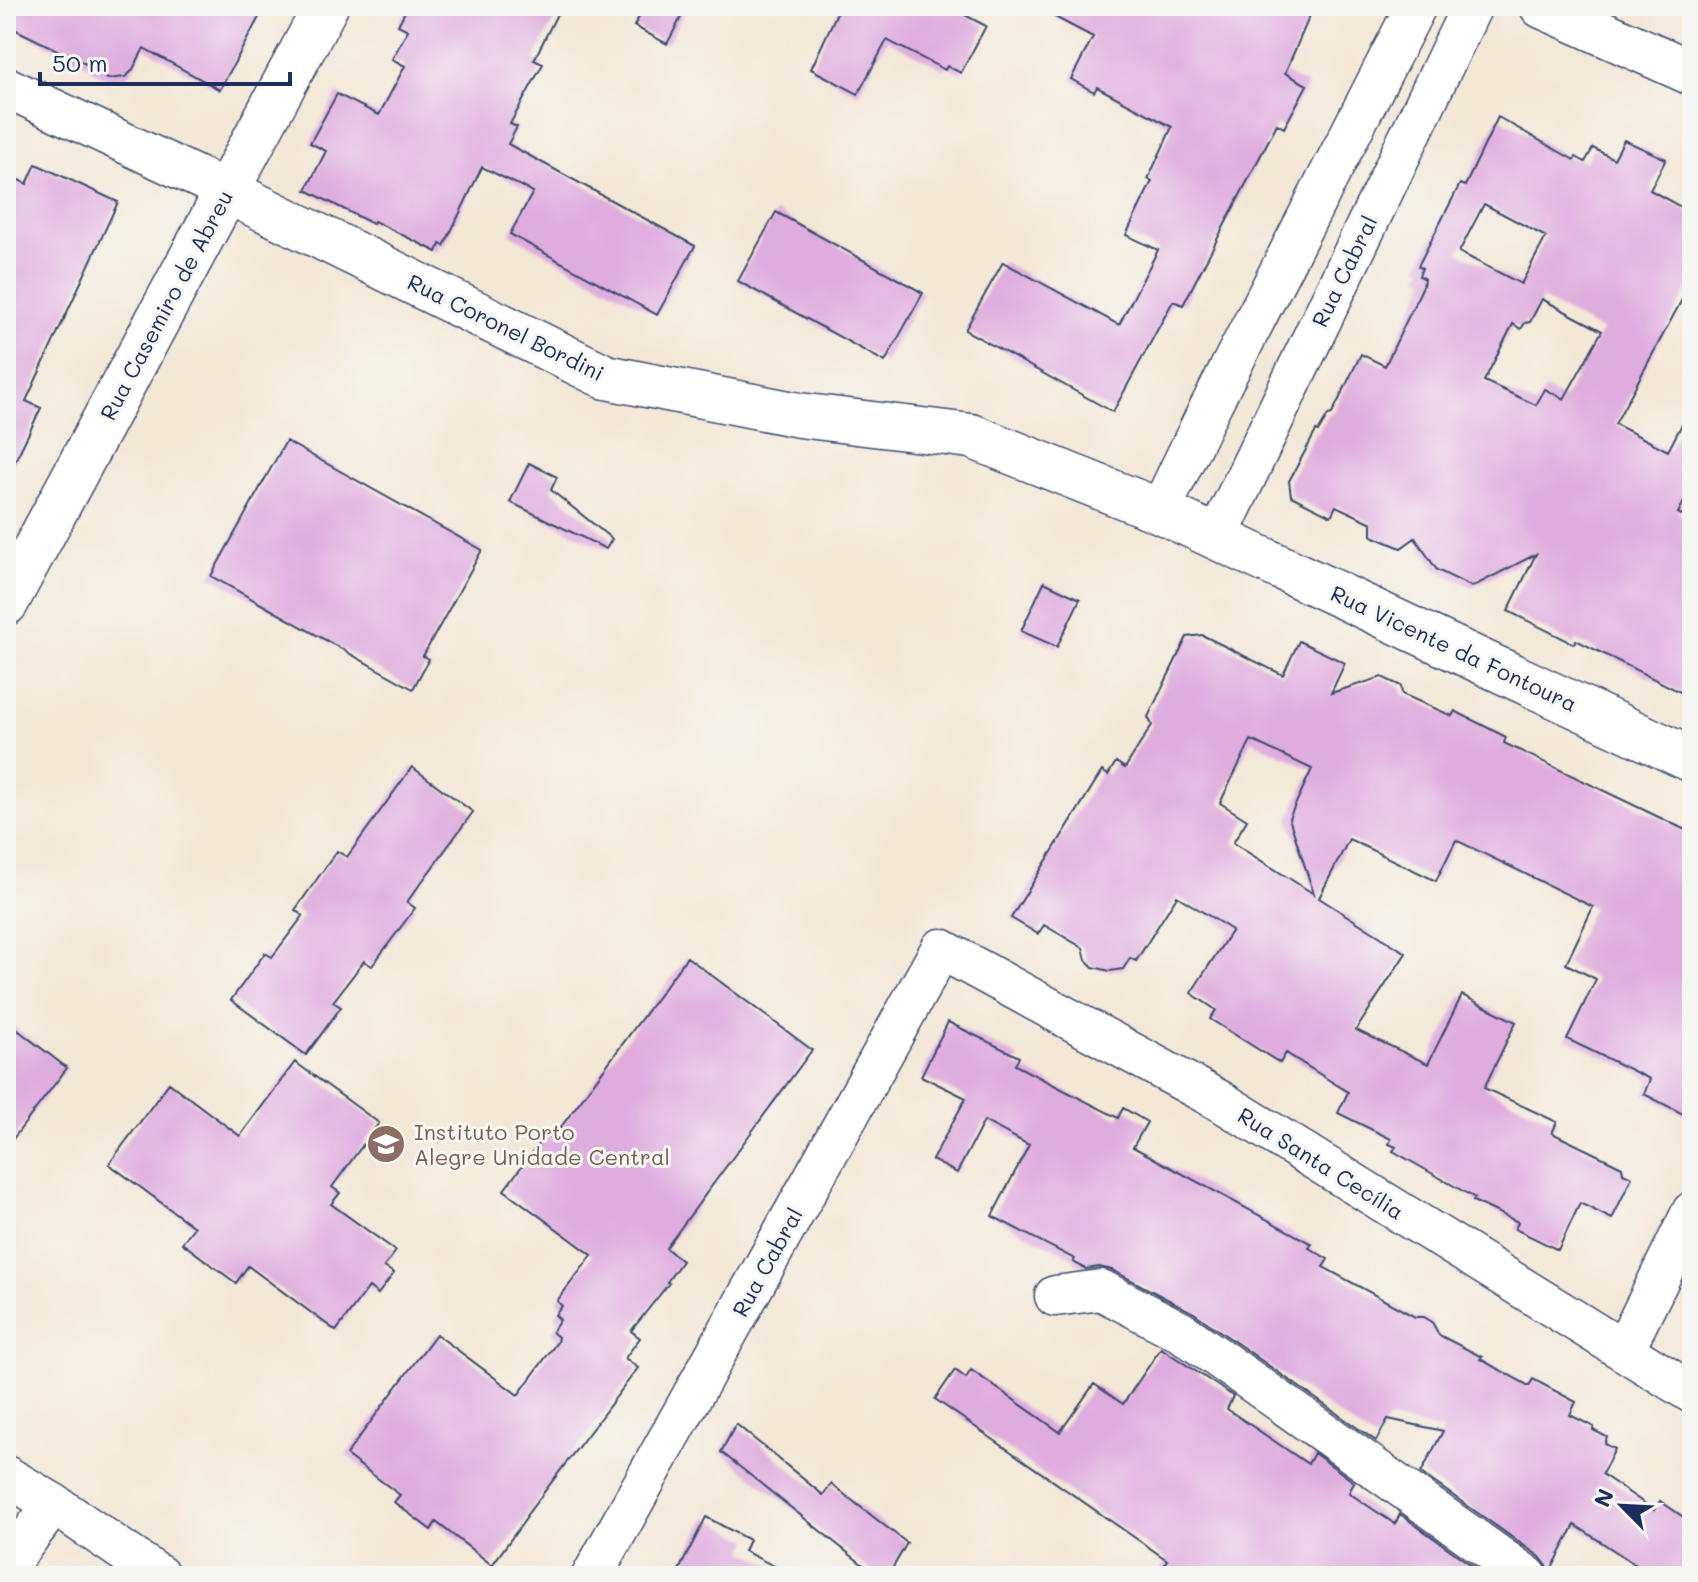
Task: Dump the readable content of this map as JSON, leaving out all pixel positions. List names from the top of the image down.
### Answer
{
  "streets": {
    "street": [
      "Rua Cabral",
      "Rua Casemiro de Abreu",
      "Rua Coronel Bordini",
      "Rua Vicente da Fontoura",
      "Rua Santa Cecília"
    ]
  },
  "crossings": [
    ["Rua Cabral", "Rua Coronel Bordini"],
    ["Rua Cabral", "Rua Vicente da Fontoura"],
    ["Rua Cabral", "Rua Santa Cecília"],
    ["Rua Casemiro de Abreu", "Rua Coronel Bordini"],
    ["Rua Coronel Bordini", "Rua Vicente da Fontoura"]
  ],
  "places": {
    "school or university": ["Instituto Porto Alegre Unidade Central"]
  },
  "scale_bar": "50 m",
  "north": "top left"
}
